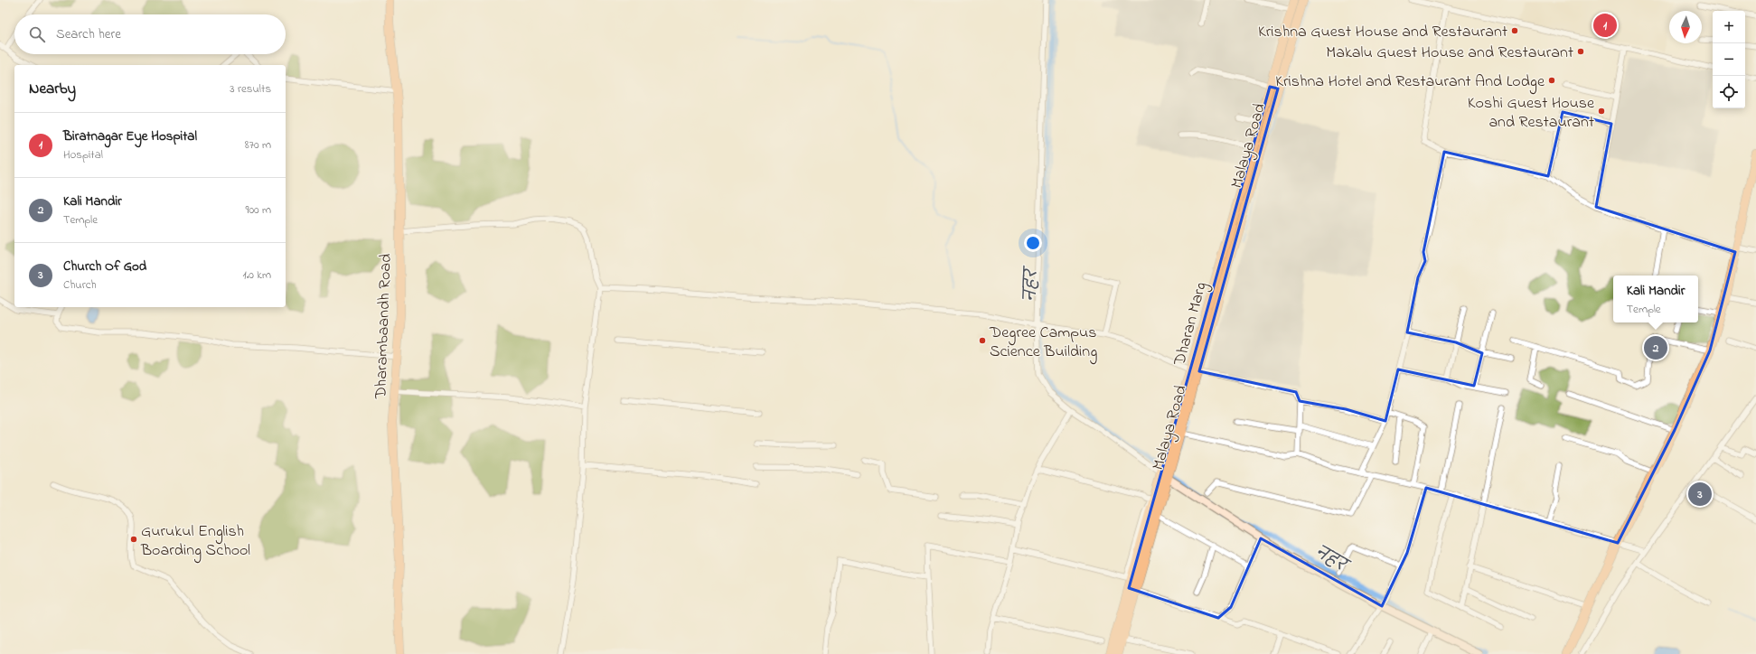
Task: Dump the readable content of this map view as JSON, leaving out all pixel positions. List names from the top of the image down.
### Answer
{
  "streets": {
    "main road": ["Malaya Road", "Dharan Marg", "Dharambaandh Road"]
  },
  "crossings": [
    ["Malaya Road", "Dharan Marg"]
  ],
  "water": ["नहर"],
  "places": [
    "Krishna Guest House and Restaurant",
    "Makalu Guest House and Restaurant",
    "Krishna Hotel and Restaurant And Lodge",
    "Koshi Guest House and Restaurant",
    "Degree Campus Science Building",
    "Gurukul English Boarding School"
  ],
  "north": "bottom",
  "page": {
    "map_buttons": ["+", "−"],
    "pins": ["1", "2", "3"],
    "search": "Search here",
    "heading": ["Nearby", "3 results"],
    "list": [
      {
        "mark": "1",
        "name": "Biratnagar Eye Hospital",
        "note": "Hospital",
        "value": "870 m"
      },
      {
        "mark": "2",
        "name": "Kali Mandir",
        "note": "Temple",
        "value": "900 m"
      },
      {
        "mark": "3",
        "name": "Church Of God",
        "note": "Church",
        "value": "1.0 km"
      }
    ],
    "popup": ["Kali Mandir", "Temple"]
  }
}
